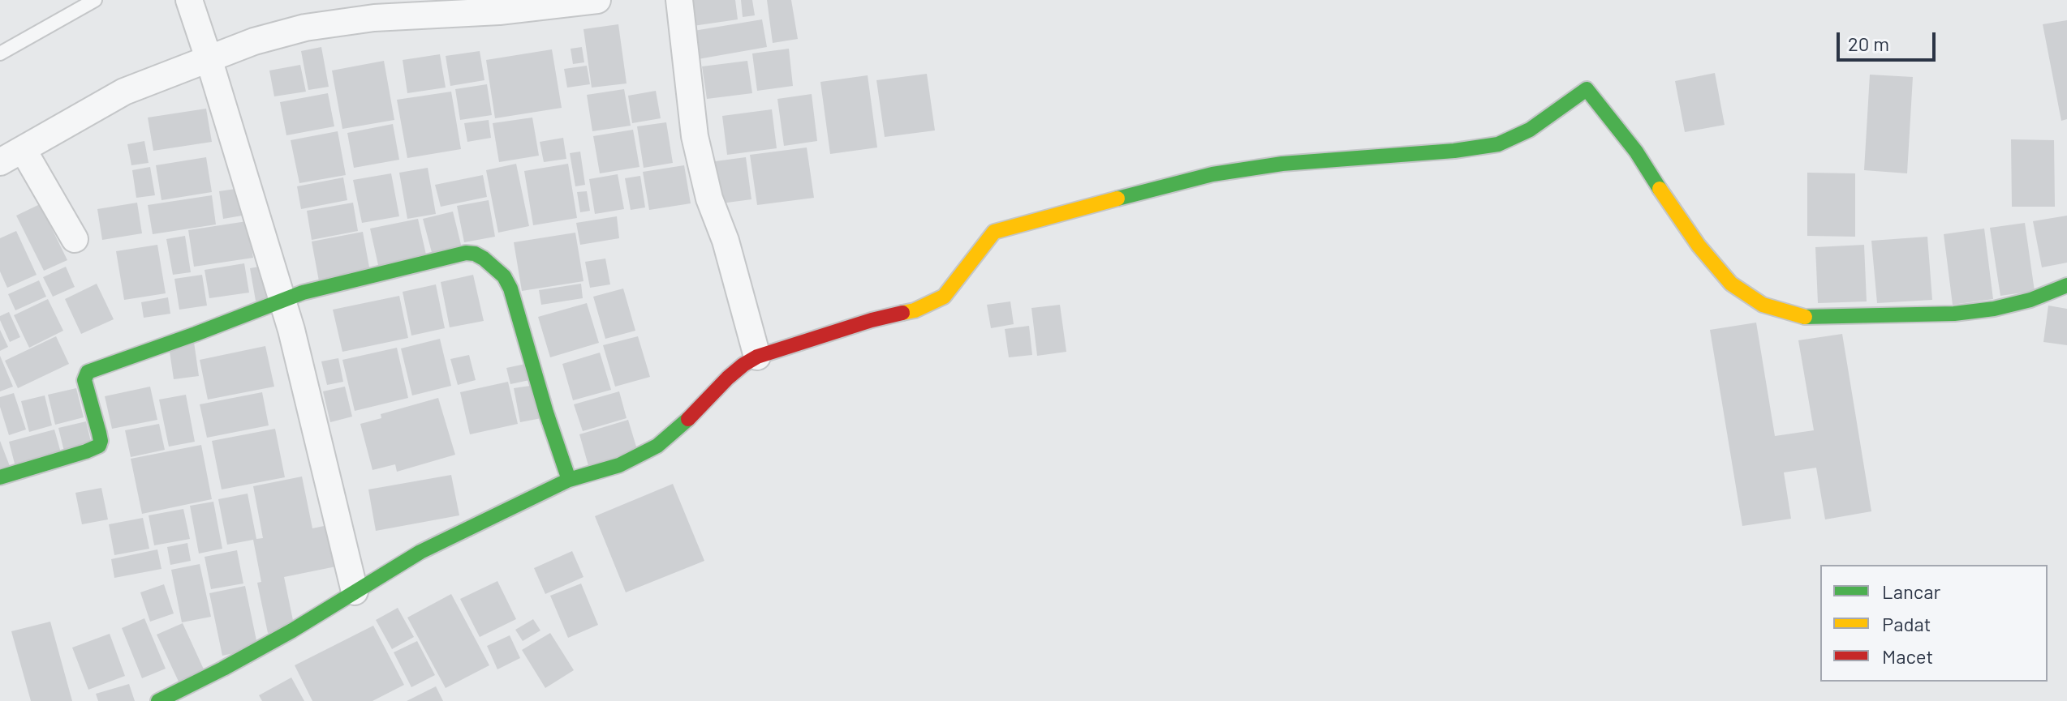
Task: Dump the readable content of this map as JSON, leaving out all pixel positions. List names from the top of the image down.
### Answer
{
  "legend": ["Lancar", "Padat", "Macet"],
  "scale_bar": "20 m"
}
